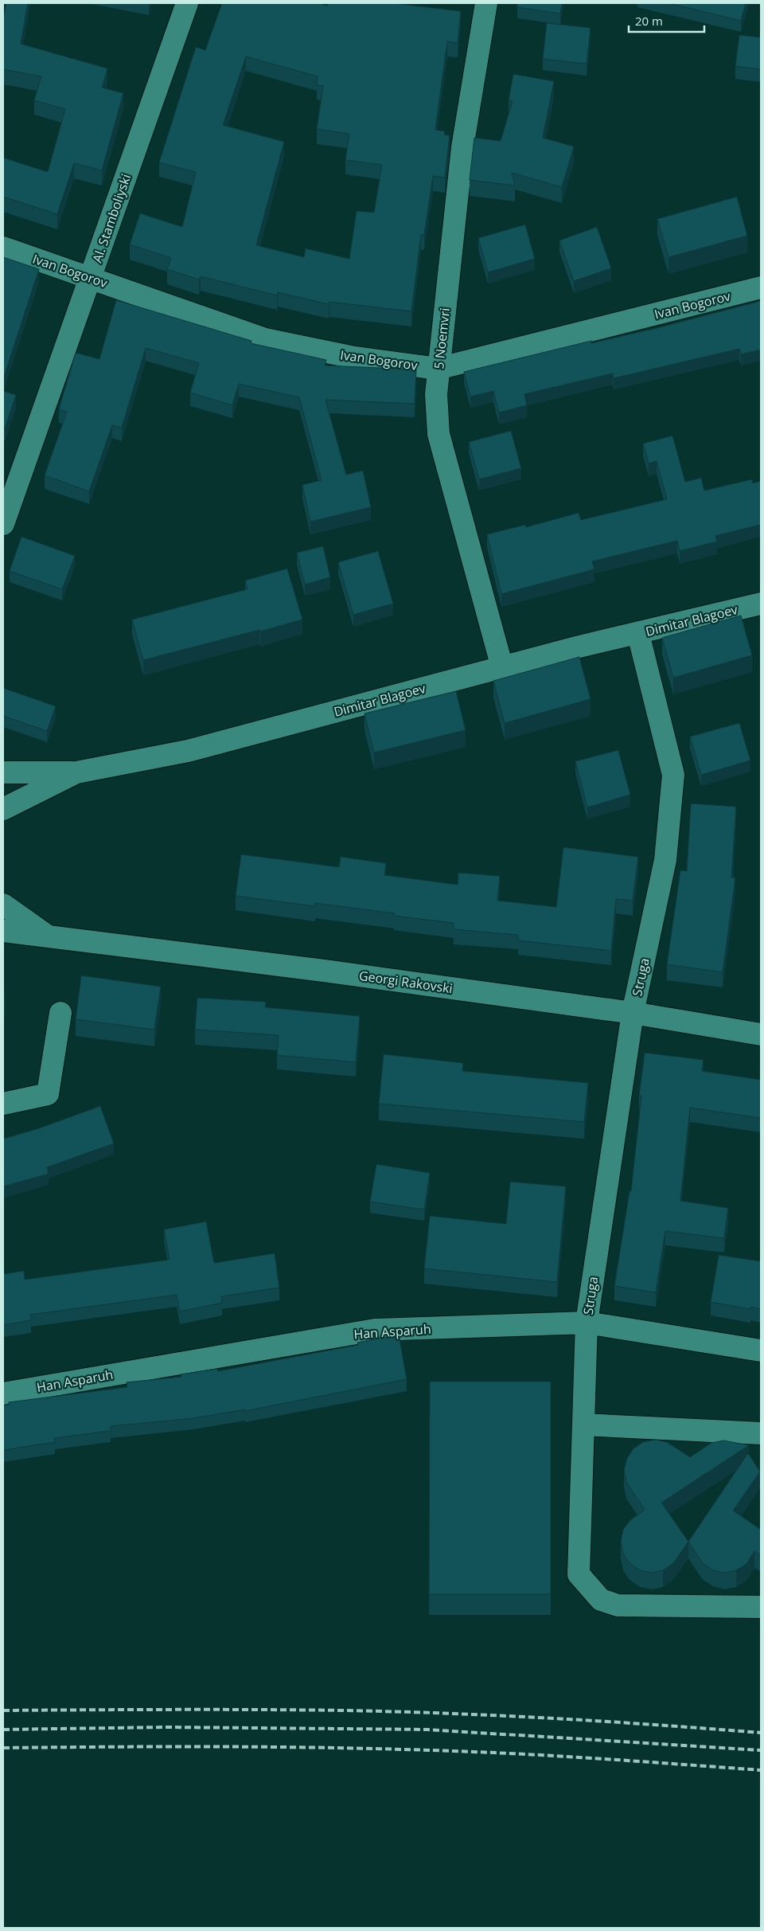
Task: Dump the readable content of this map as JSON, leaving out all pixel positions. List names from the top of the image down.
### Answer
{
  "streets": {
    "street": [
      "Al. Stamboliyski",
      "Ivan Bogorov",
      "5 Noemvri",
      "Dimitar Blagoev",
      "Struga",
      "Georgi Rakovski",
      "Han Asparuh"
    ]
  },
  "crossings": [
    ["Al. Stamboliyski", "Ivan Bogorov"],
    ["Ivan Bogorov", "5 Noemvri"],
    ["5 Noemvri", "Dimitar Blagoev"],
    ["Dimitar Blagoev", "Struga"],
    ["Struga", "Georgi Rakovski"],
    ["Struga", "Han Asparuh"]
  ],
  "scale_bar": "20 m"
}
